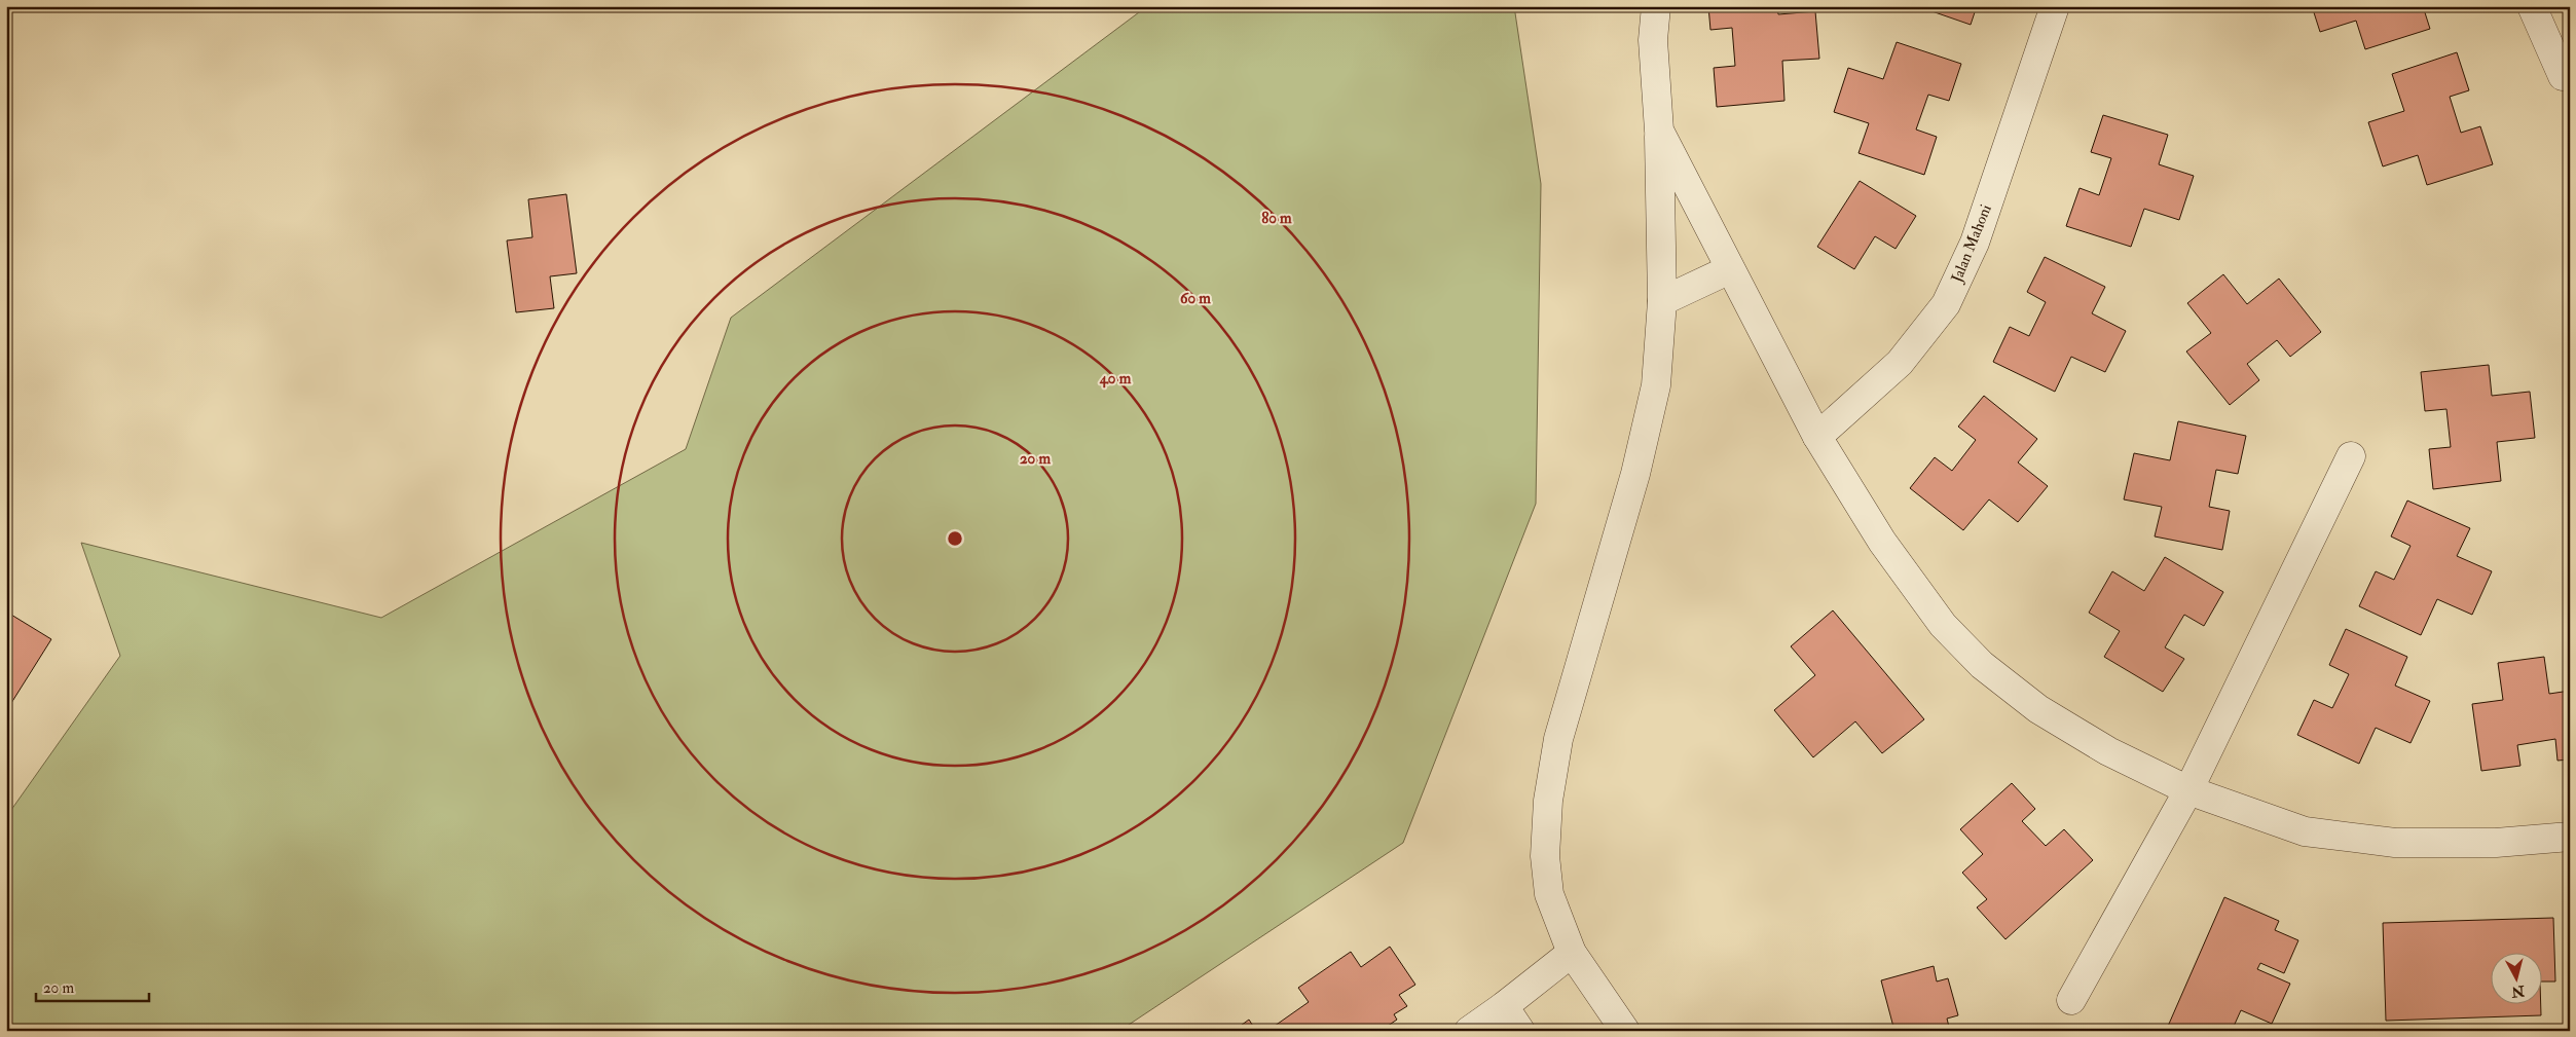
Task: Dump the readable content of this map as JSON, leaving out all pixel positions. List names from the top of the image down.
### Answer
{
  "streets": {
    "street": ["Jalan Mahoni"]
  },
  "scale_bar": "20 m",
  "north": "bottom",
  "rings": [
    "80 m",
    "60 m",
    "40 m",
    "20 m"
  ]
}
